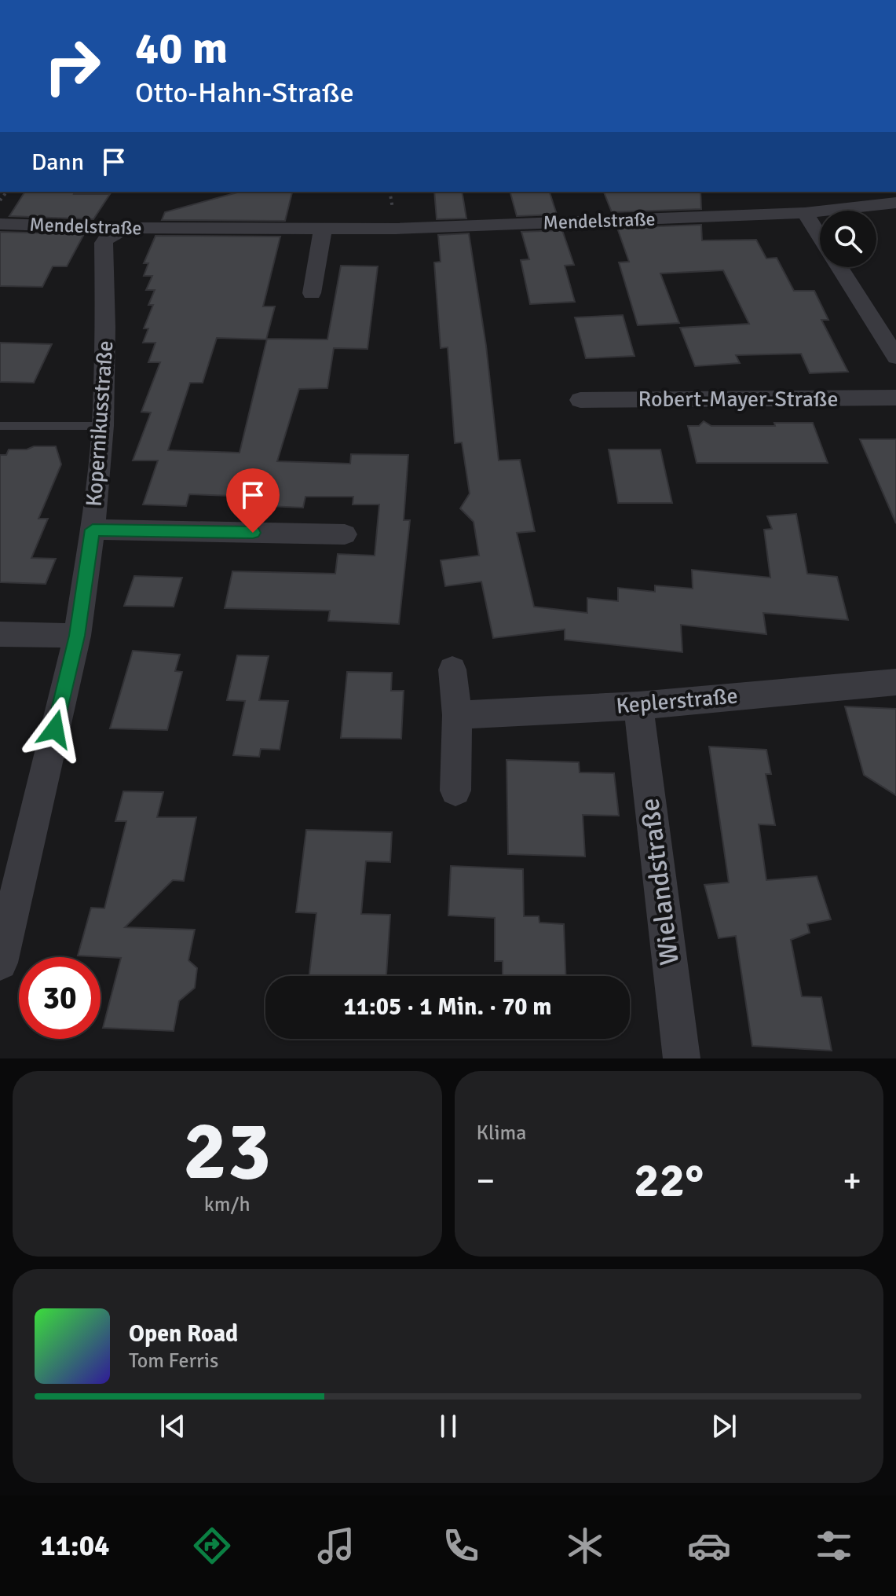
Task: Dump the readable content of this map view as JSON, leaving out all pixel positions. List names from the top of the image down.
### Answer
{
  "streets": {
    "street": [
      "Mendelstraße",
      "Robert-Mayer-Straße",
      "Kopernikusstraße",
      "Keplerstraße",
      "Wielandstraße"
    ]
  },
  "crossings": [
    ["Mendelstraße", "Kopernikusstraße"],
    ["Keplerstraße", "Wielandstraße"]
  ],
  "page": {
    "turn": ["40 m", "Otto-Hahn-Straße"],
    "then": "Dann",
    "limit": "30",
    "trip": "11:05 · 1 Min. · 70 m",
    "tile": [
      ["23", "km/h"],
      "Klima"
    ],
    "heat": ["−", "22°", "+"],
    "song": ["Open Road", "Tom Ferris"],
    "tabs": "11:04"
  }
}
